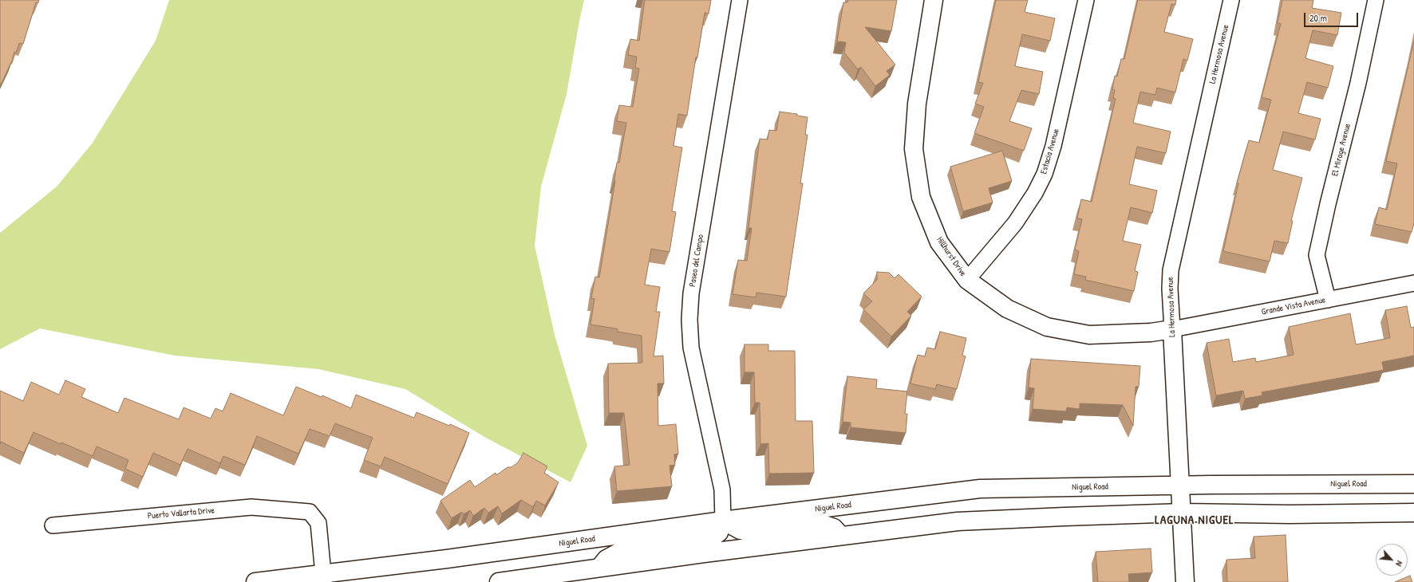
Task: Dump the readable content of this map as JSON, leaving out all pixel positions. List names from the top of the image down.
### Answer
{
  "streets": {
    "main road": ["La Hermosa Avenue", "Hillhurst Drive", "Niguel Road"],
    "street": [
      "El Mirage Avenue",
      "Estacia Avenue",
      "Paseo del Campo",
      "Grande Vista Avenue",
      "Puerto Vallarta Drive"
    ]
  },
  "crossings": [
    ["La Hermosa Avenue", "Hillhurst Drive"],
    ["La Hermosa Avenue", "Grande Vista Avenue"],
    ["La Hermosa Avenue", "Niguel Road"],
    ["El Mirage Avenue", "Grande Vista Avenue"],
    ["Estacia Avenue", "Hillhurst Drive"],
    ["Hillhurst Drive", "Grande Vista Avenue"],
    ["Paseo del Campo", "Niguel Road"],
    ["Niguel Road", "Puerto Vallarta Drive"]
  ],
  "districts": ["LAGUNA NIGUEL"],
  "scale_bar": "20 m",
  "north": "bottom right"
}
